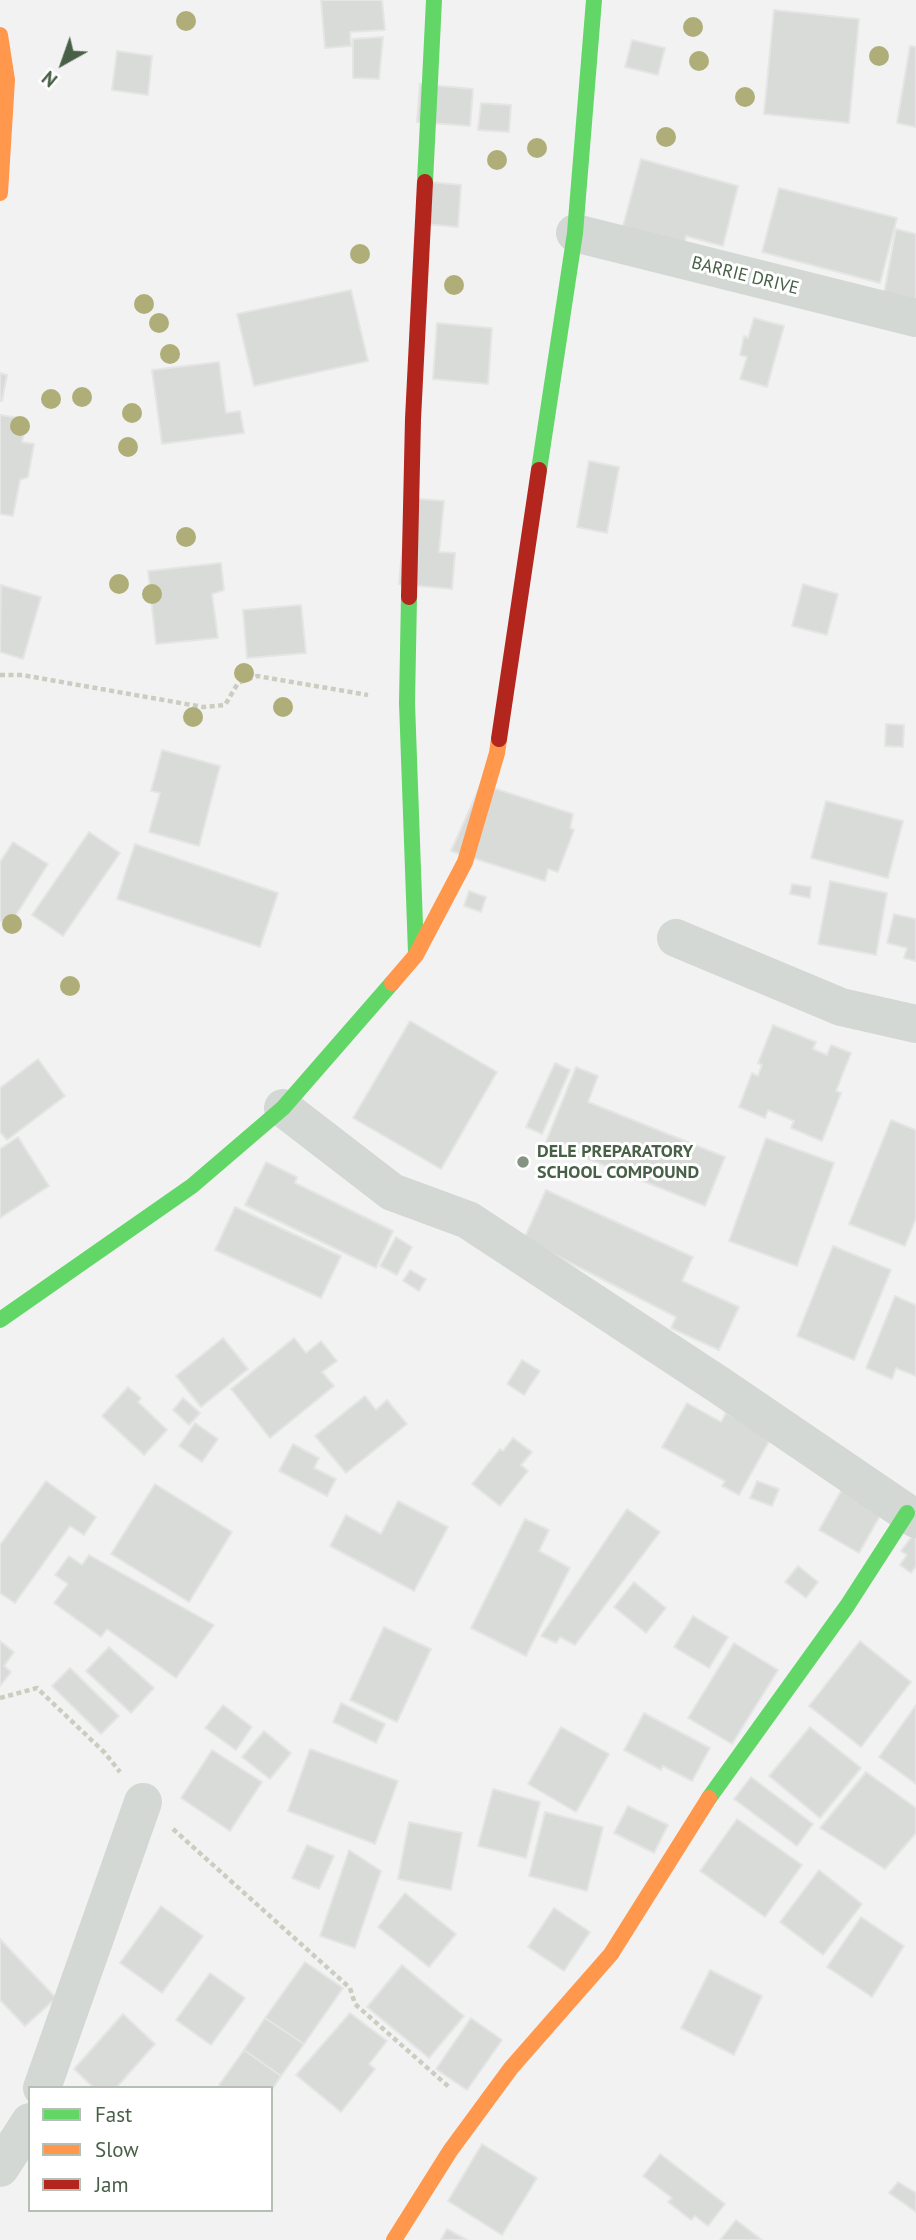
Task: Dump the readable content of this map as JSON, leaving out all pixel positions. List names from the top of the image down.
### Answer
{
  "streets": {
    "street": ["BARRIE DRIVE"]
  },
  "places": ["DELE PREPARATORY SCHOOL COMPOUND"],
  "legend": ["Fast", "Slow", "Jam"],
  "north": "bottom left"
}
